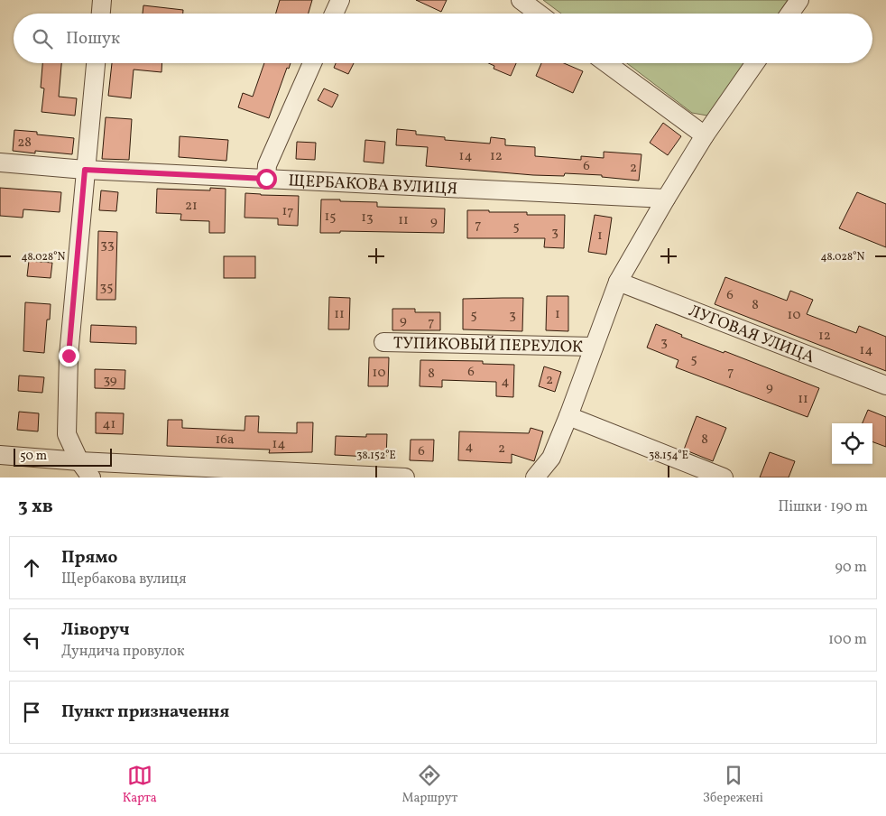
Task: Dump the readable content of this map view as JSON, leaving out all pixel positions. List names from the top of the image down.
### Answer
{
  "streets": {
    "street": ["ЩЕРБАКОВА ВУЛИЦЯ", "ЛУГОВАЯ УЛИЦА", "ТУПИКОВЫЙ ПЕРЕУЛОК"]
  },
  "house_numbers": [
    "28",
    "14",
    "12",
    "6",
    "2",
    "21",
    "17",
    "15",
    "13",
    "11",
    "9",
    "7",
    "5",
    "3",
    "1",
    "33",
    "35",
    "6",
    "8",
    "11",
    "1",
    "5",
    "3",
    "10",
    "9",
    "7",
    "12",
    "3",
    "14",
    "5",
    "6",
    "7",
    "10",
    "8",
    "39",
    "2",
    "4",
    "9",
    "11",
    "41",
    "16а",
    "8",
    "14",
    "4",
    "2",
    "6"
  ],
  "scale_bar": "50 m",
  "page": {
    "search": "Пошук",
    "scale": "50 m",
    "heading": ["3 хв", "Пішки · 190 m"],
    "list": [
      ["Прямо", "Щербакова вулиця", "90 m"],
      ["Ліворуч", "Дундича провулок", "100 m"],
      "Пункт призначення"
    ],
    "nav": ["Карта", "Маршрут", "Збережені"]
  },
  "coordinates": ["48.028°N", "38.152°E", "38.154°E"]
}
